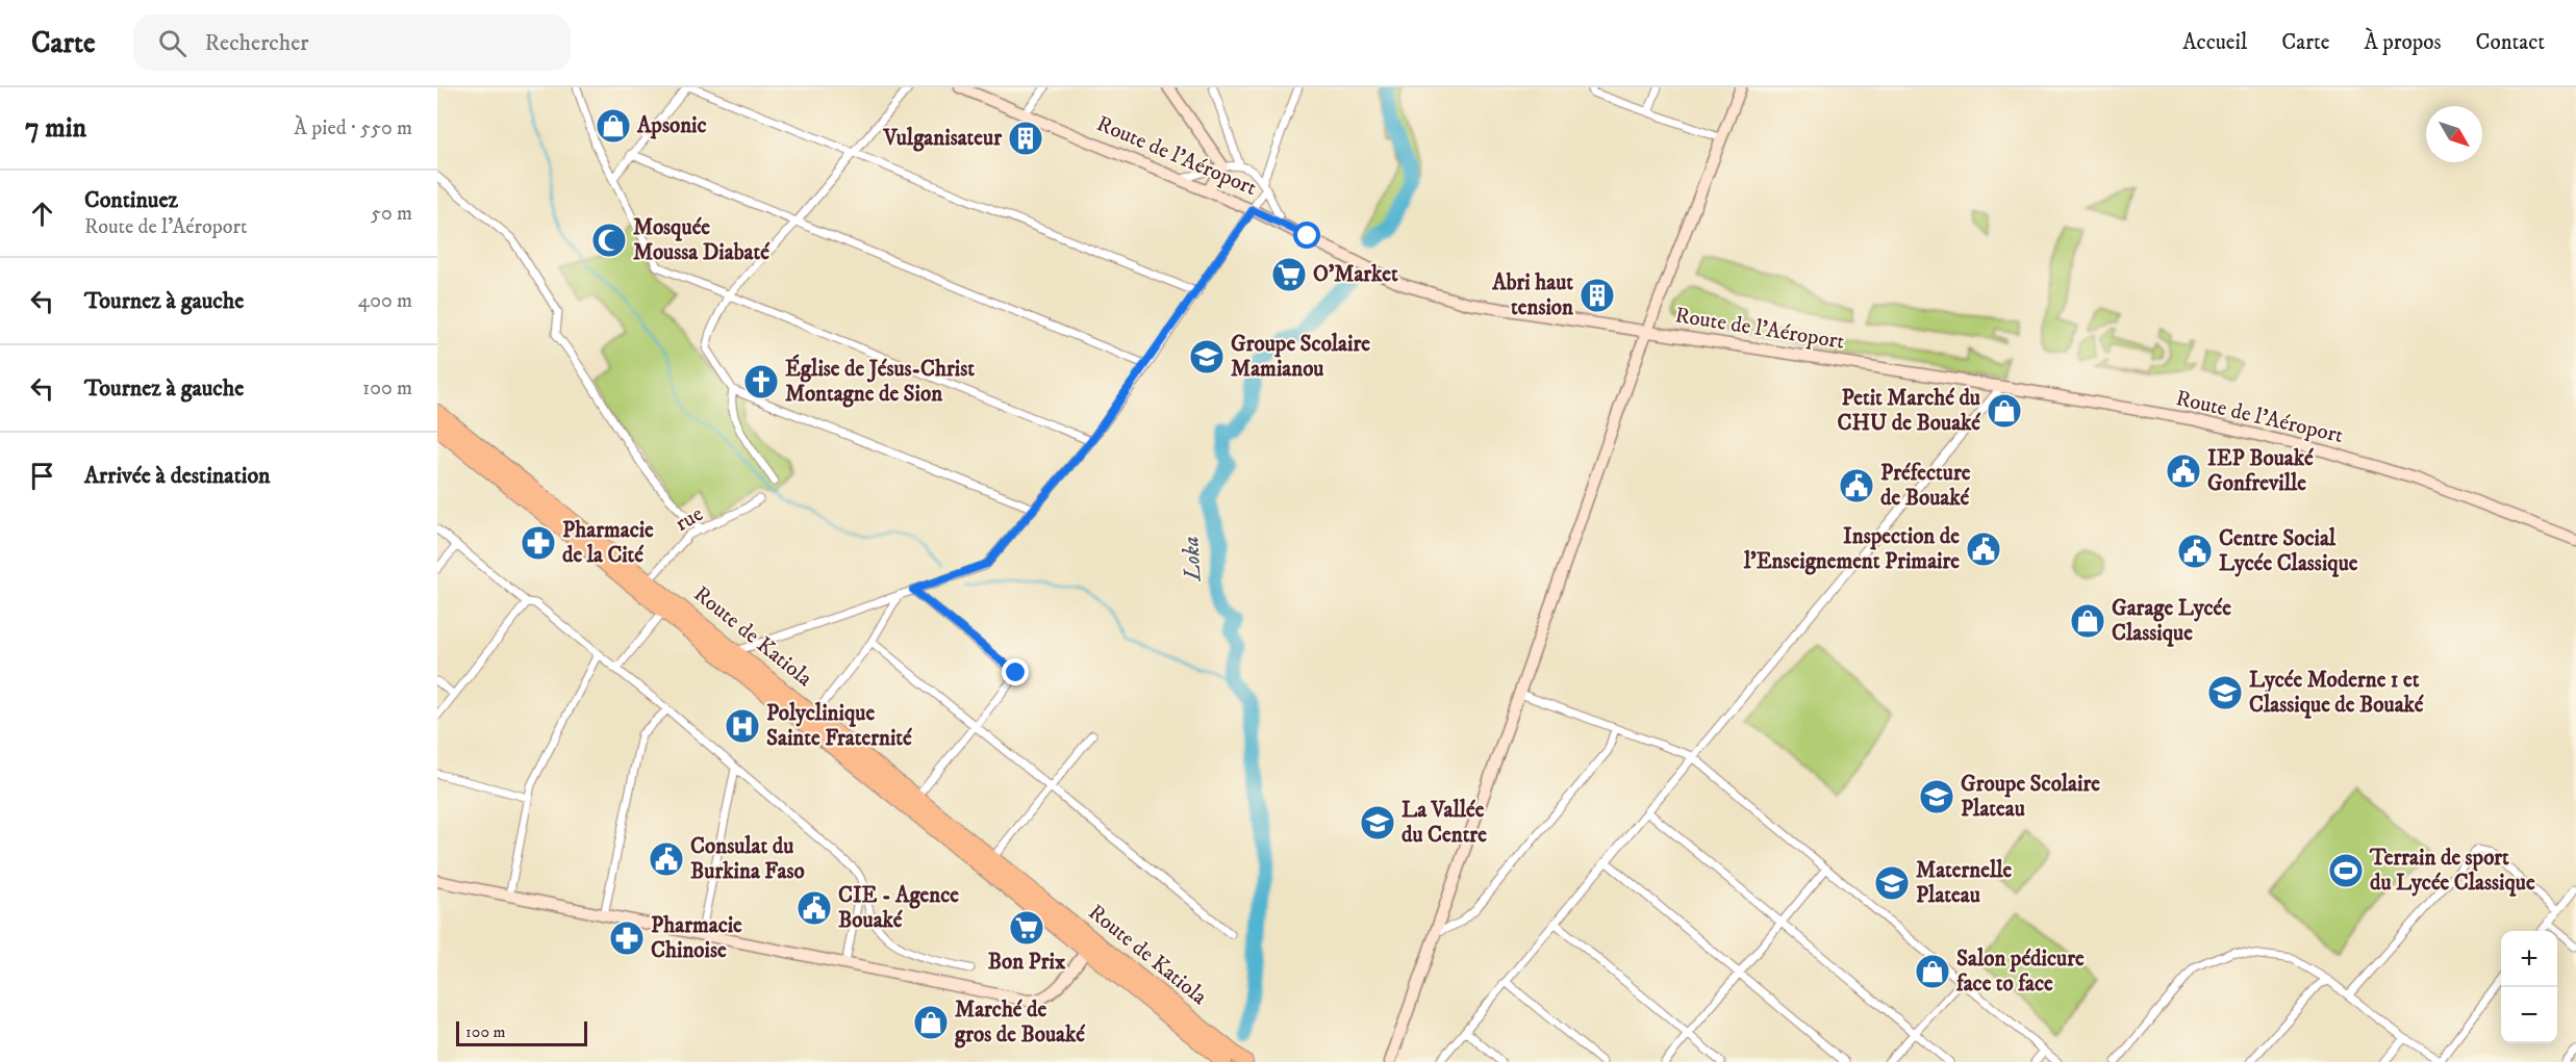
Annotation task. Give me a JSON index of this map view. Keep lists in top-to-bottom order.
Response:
{
  "streets": {
    "highway": ["Route de Katiola"],
    "main road": ["Route de l'Aéroport"],
    "street": ["rue"]
  },
  "crossings": [
    ["rue", "Route de Katiola"]
  ],
  "water": ["Loka"],
  "places": {
    "shop": [
      "Apsonic",
      "Petit Marché du CHU de Bouaké",
      "Garage Lycée Classique",
      "Salon pédicure face to face",
      "Marché de gros de Bouaké"
    ],
    "building": ["Vulganisateur", "Abri haut tension"],
    "mosque": ["Mosquée Moussa Diabaté"],
    "supermarket": ["O'Market", "Bon Prix"],
    "school or university": [
      "Groupe Scolaire Mamianou",
      "Lycée Moderne 1 et Classique de Bouaké",
      "Groupe Scolaire Plateau",
      "La Vallée du Centre",
      "Maternelle Plateau"
    ],
    "church": ["Église de Jésus-Christ Montagne de Sion"],
    "public building": [
      "IEP Bouaké Gonfreville",
      "Préfecture de Bouaké",
      "Inspection de l'Enseignement Primaire",
      "Centre Social Lycée Classique",
      "Consulat du Burkina Faso",
      "CIE - Agence Bouaké"
    ],
    "pharmacy": ["Pharmacie de la Cité", "Pharmacie Chinoise"],
    "hospital": ["Polyclinique Sainte Fraternité"],
    "sports": ["Terrain de sport du Lycée Classique"]
  },
  "scale_bar": "100 m",
  "north": "bottom right",
  "page": {
    "header": "Carte",
    "search": "Rechercher",
    "nav": [
      "Accueil",
      "Carte",
      "À propos",
      "Contact"
    ],
    "heading": ["7 min", "À pied · 550 m"],
    "list": [
      ["Continuez", "Route de l'Aéroport", "50 m"],
      ["Tournez à gauche", "400 m"],
      ["Tournez à gauche", "100 m"],
      "Arrivée à destination"
    ],
    "map_buttons": ["+", "−"],
    "scale": "100 m"
  }
}
